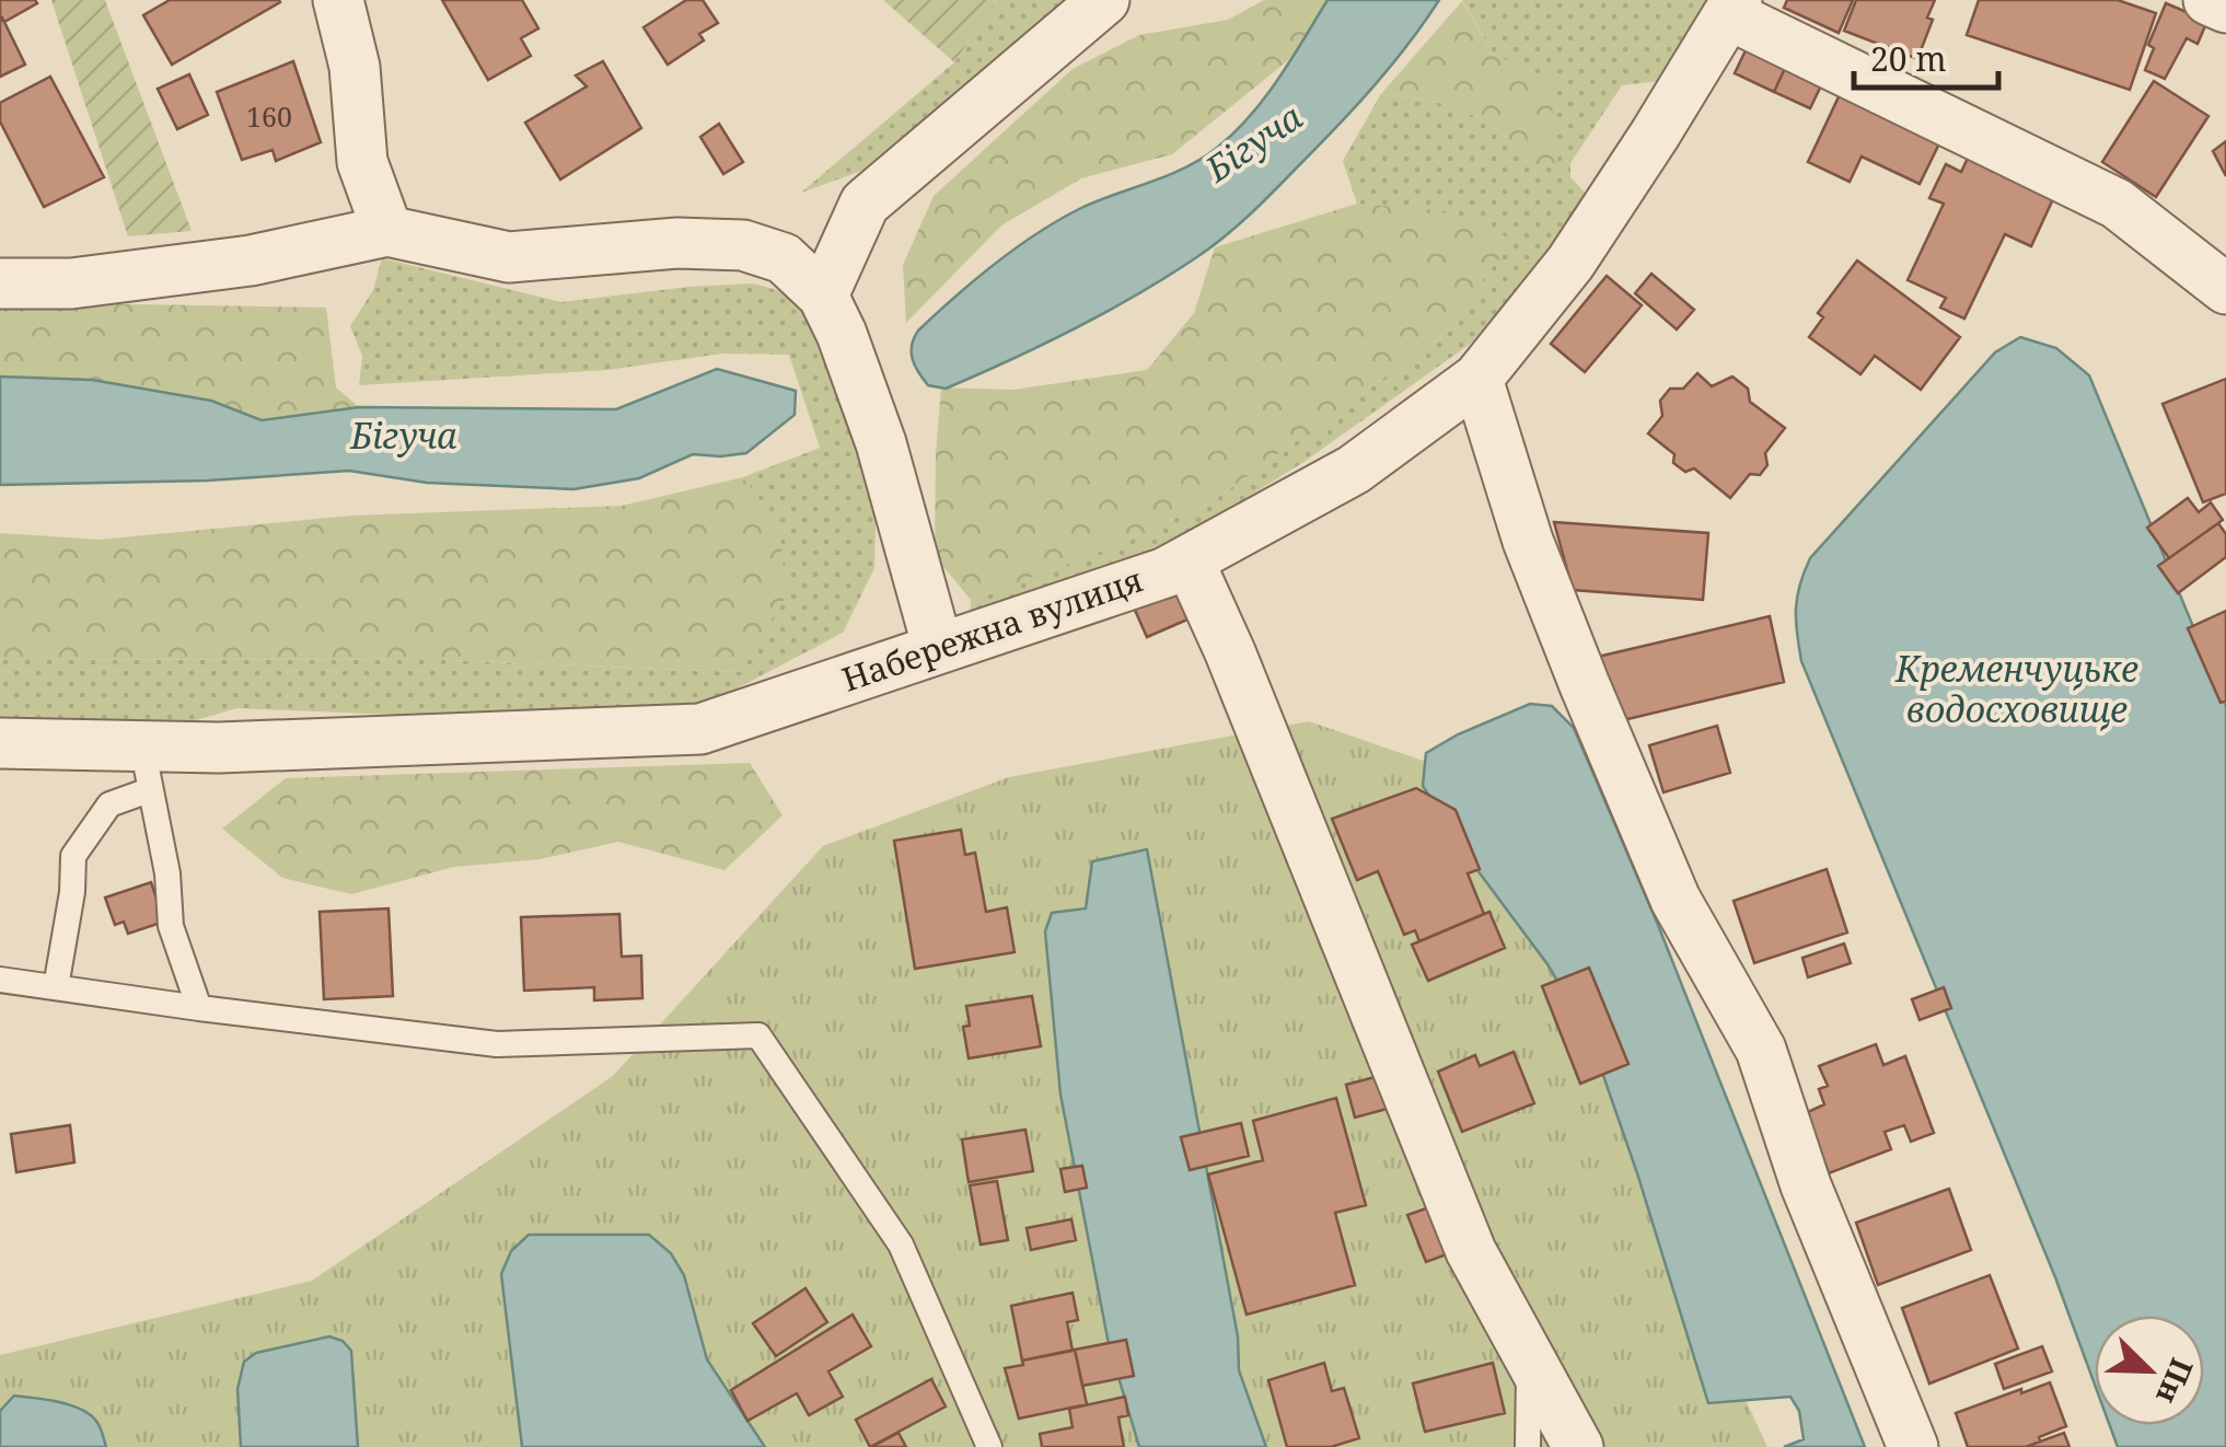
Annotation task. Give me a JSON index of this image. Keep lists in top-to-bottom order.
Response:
{
  "streets": {
    "street": ["Набережна вулиця"]
  },
  "water": ["Бігуча", "Кременчуцьке водосховище"],
  "house_numbers": ["160"],
  "scale_bar": "20 m",
  "north": "bottom right"
}
